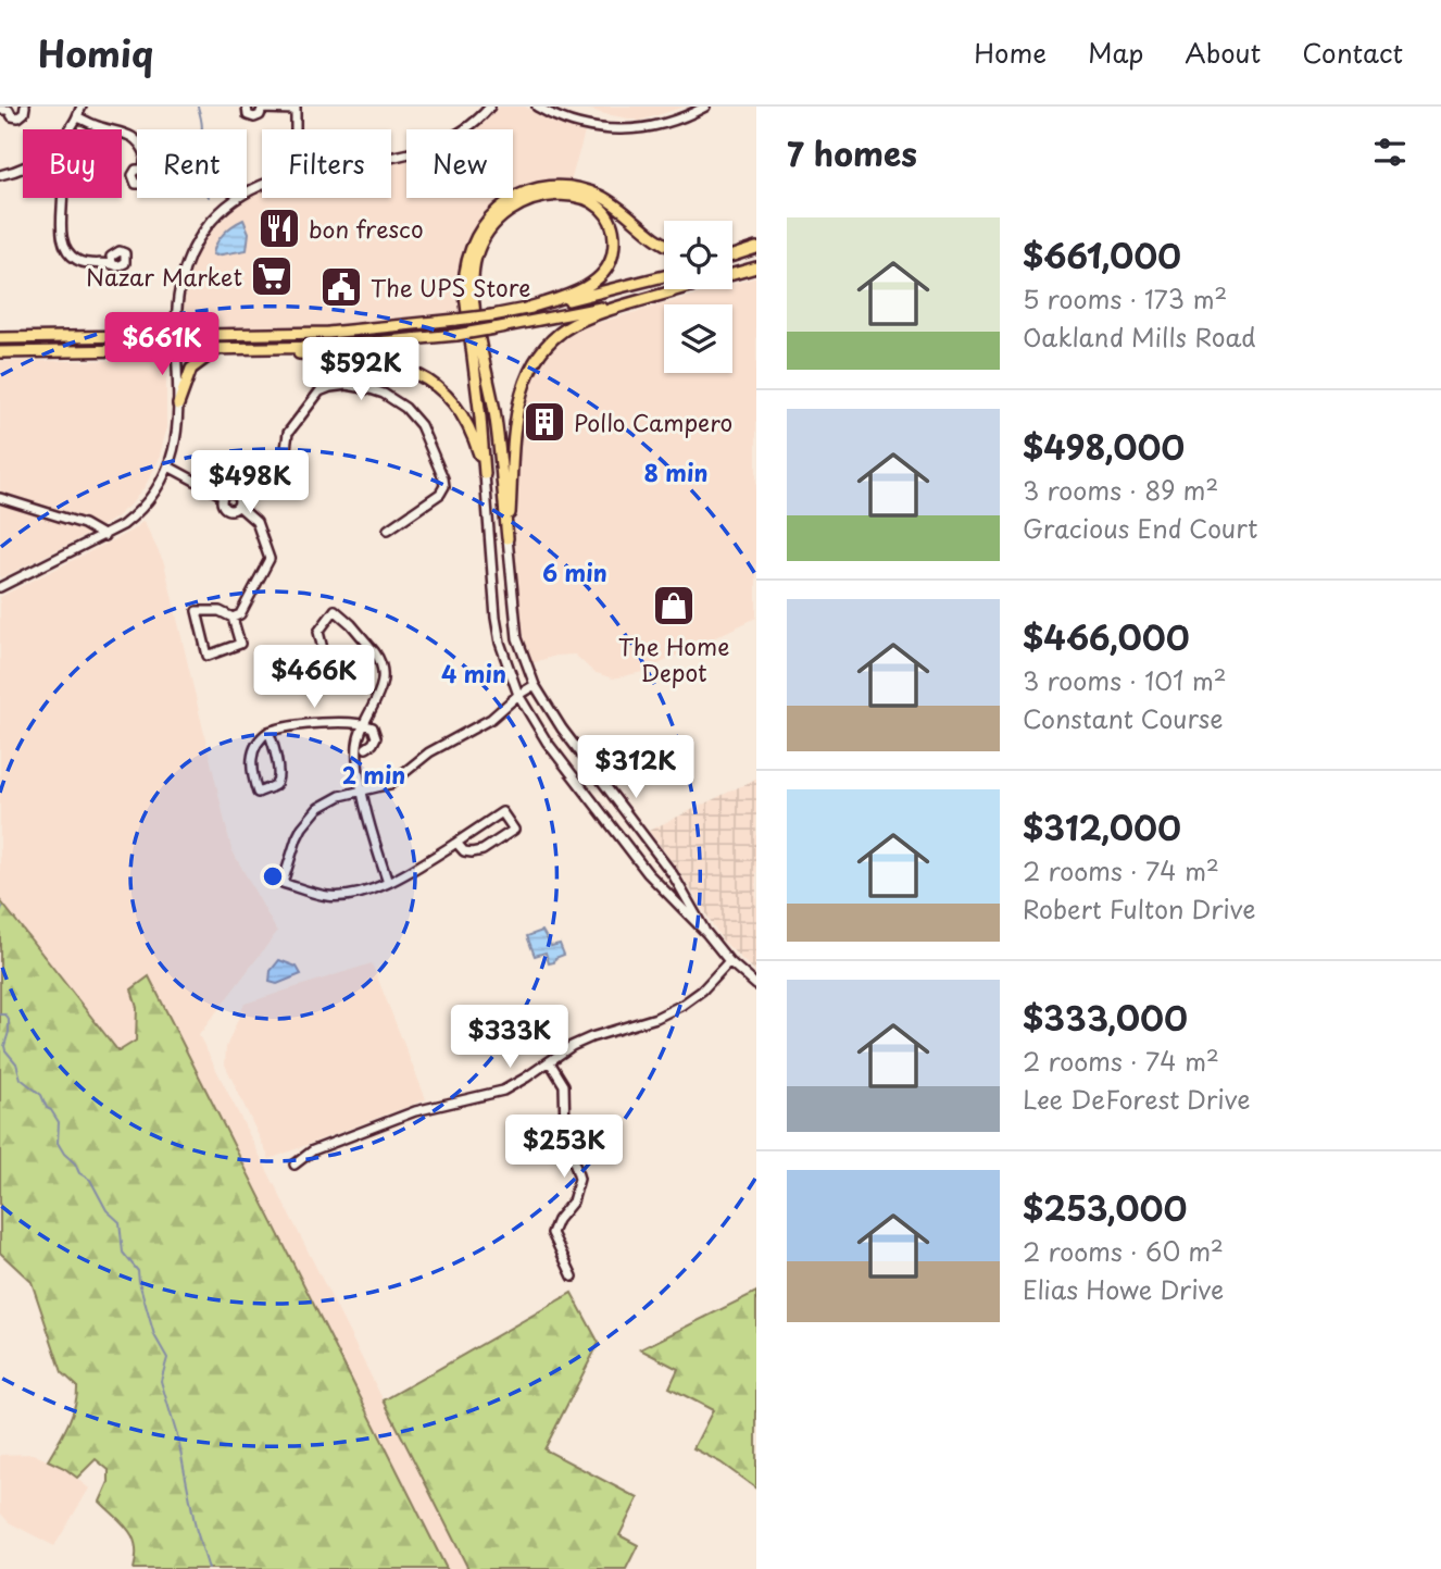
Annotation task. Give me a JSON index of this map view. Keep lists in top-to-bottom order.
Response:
{
  "places": {
    "restaurant": ["bon fresco"],
    "supermarket": ["Nazar Market"],
    "public building": ["The UPS Store"],
    "building": ["Pollo Campero"],
    "shop": ["The Home Depot"]
  },
  "page": {
    "header": "Homiq",
    "nav": [
      "Home",
      "Map",
      "About",
      "Contact"
    ],
    "heading": "7 homes",
    "chip": [
      "Buy",
      "Rent",
      "Filters",
      "New"
    ],
    "list": [
      {
        "name": "$661,000",
        "note": "5 rooms · 173 m² · Oakland Mills Road"
      },
      {
        "name": "$498,000",
        "note": "3 rooms · 89 m² · Gracious End Court"
      },
      {
        "name": "$466,000",
        "note": "3 rooms · 101 m² · Constant Course"
      },
      {
        "name": "$312,000",
        "note": "2 rooms · 74 m² · Robert Fulton Drive"
      },
      {
        "name": "$333,000",
        "note": "2 rooms · 74 m² · Lee DeForest Drive"
      },
      {
        "name": "$253,000",
        "note": "2 rooms · 60 m² · Elias Howe Drive"
      }
    ],
    "price": [
      "$661K",
      "$592K",
      "$498K",
      "$466K",
      "$312K",
      "$333K",
      "$253K"
    ]
  },
  "rings": [
    "8 min",
    "6 min",
    "4 min",
    "2 min"
  ]
}
